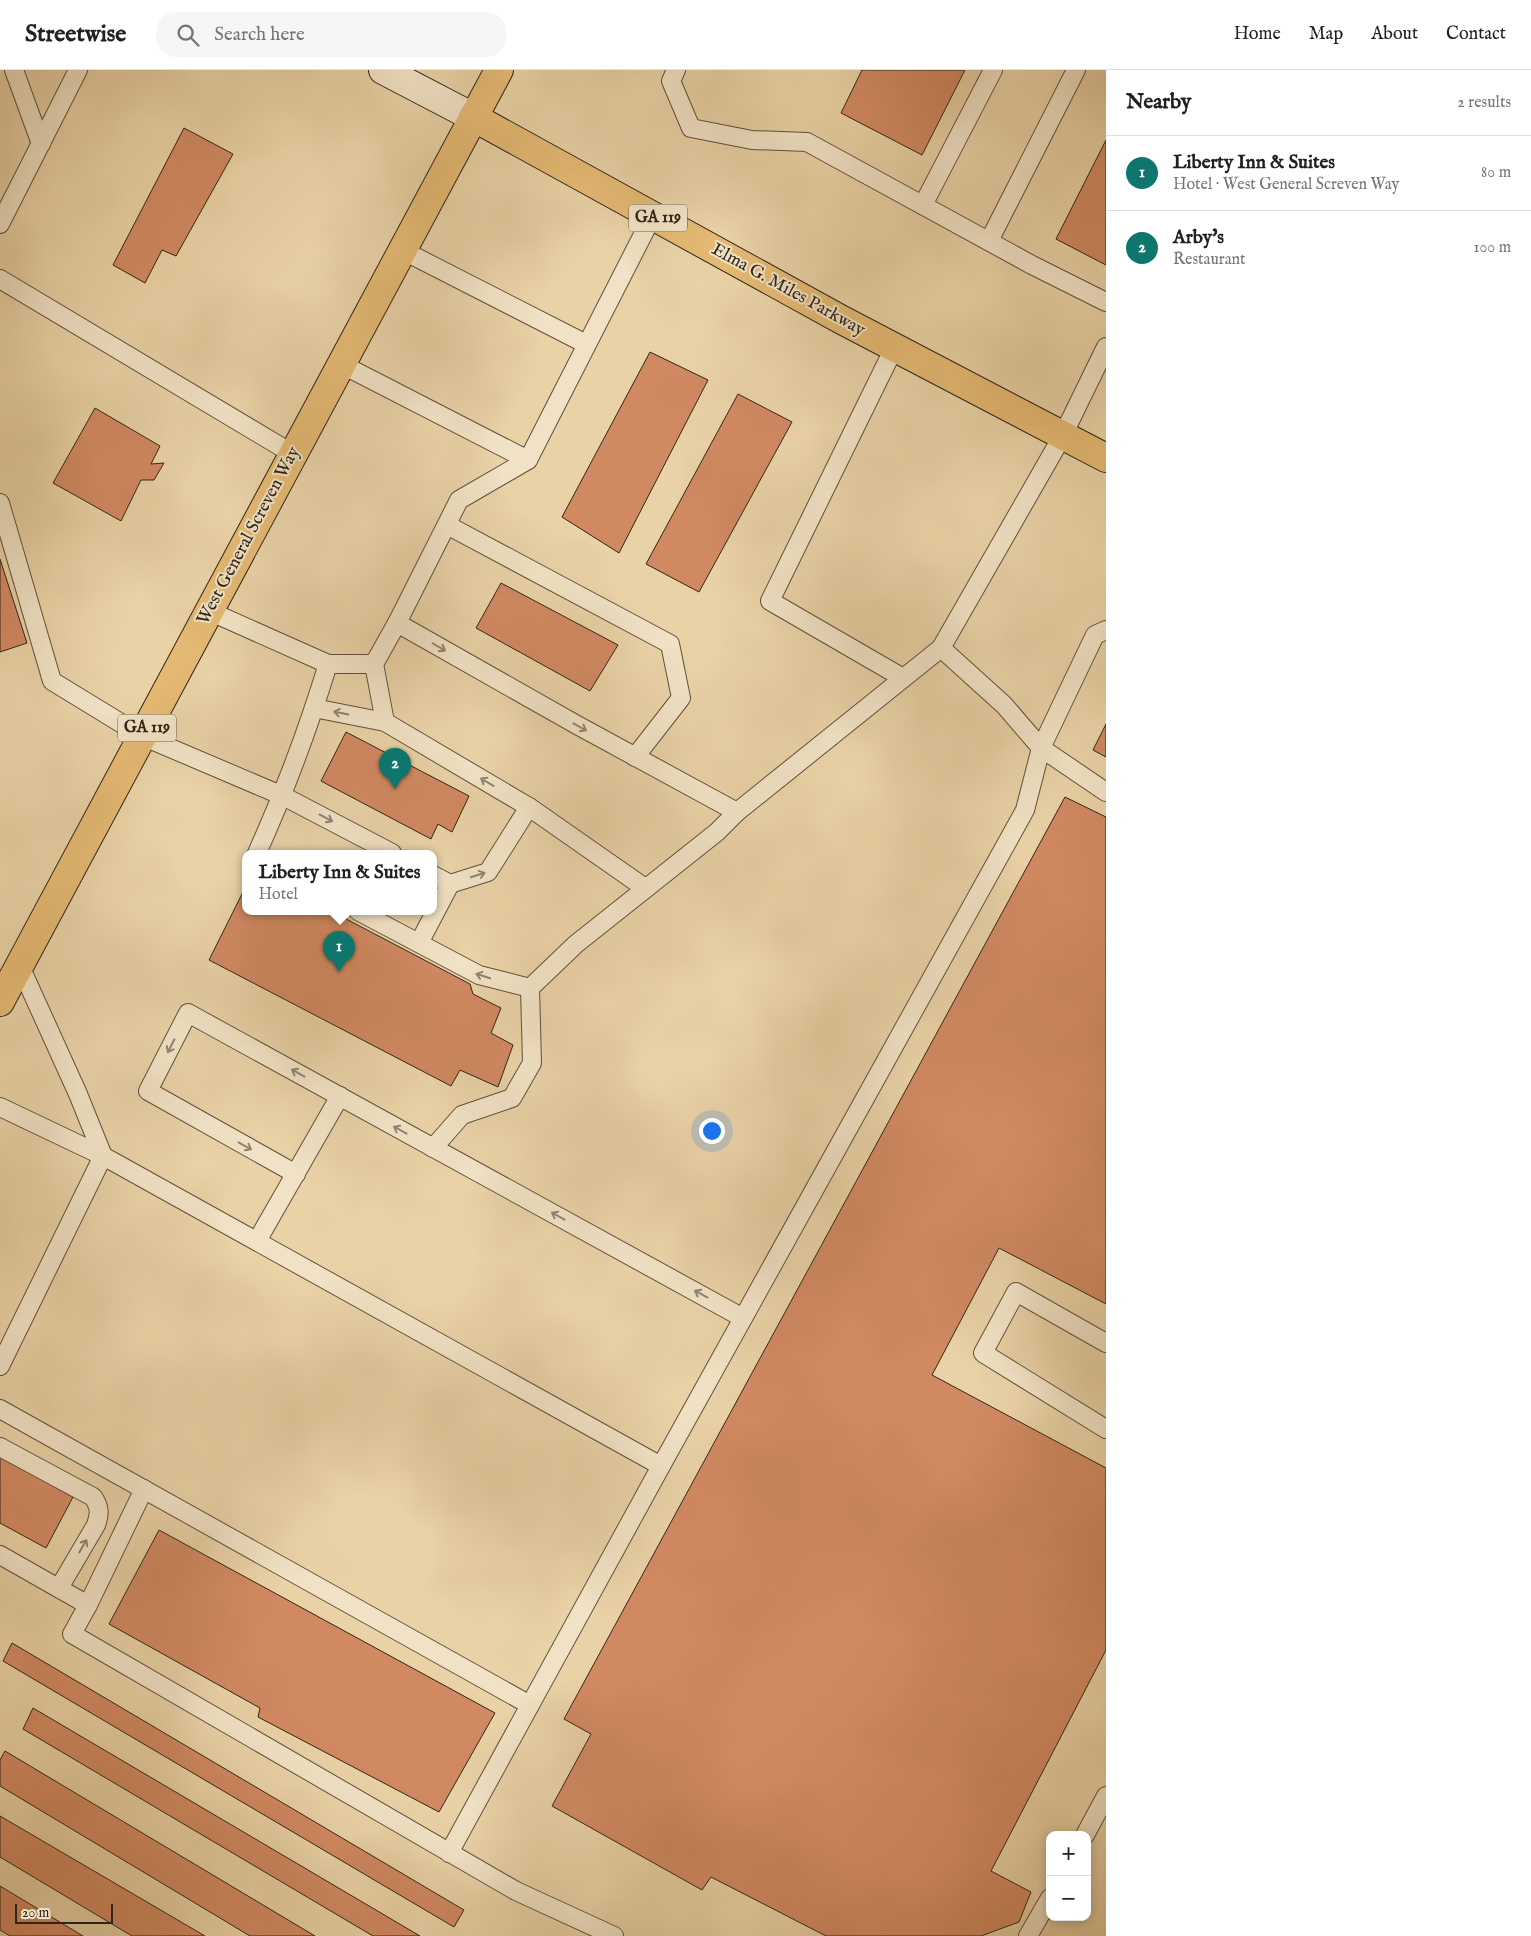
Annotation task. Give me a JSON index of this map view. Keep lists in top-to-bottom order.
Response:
{
  "streets": {
    "main road": ["GA 119", "Elma G. Miles Parkway", "West General Screven Way"]
  },
  "crossings": [
    ["Elma G. Miles Parkway", "West General Screven Way"]
  ],
  "scale_bar": "20 m",
  "page": {
    "header": "Streetwise",
    "search": "Search here",
    "nav": [
      "Home",
      "Map",
      "About",
      "Contact"
    ],
    "heading": ["Nearby", "2 results"],
    "list": [
      {
        "mark": "1",
        "name": "Liberty Inn & Suites",
        "note": "Hotel · West General Screven Way",
        "value": "80 m"
      },
      {
        "mark": "2",
        "name": "Arby's",
        "note": "Restaurant",
        "value": "100 m"
      }
    ],
    "pins": ["2", "1"],
    "popup": ["Liberty Inn & Suites", "Hotel"],
    "map_buttons": ["+", "−"],
    "scale": "20 m"
  }
}
